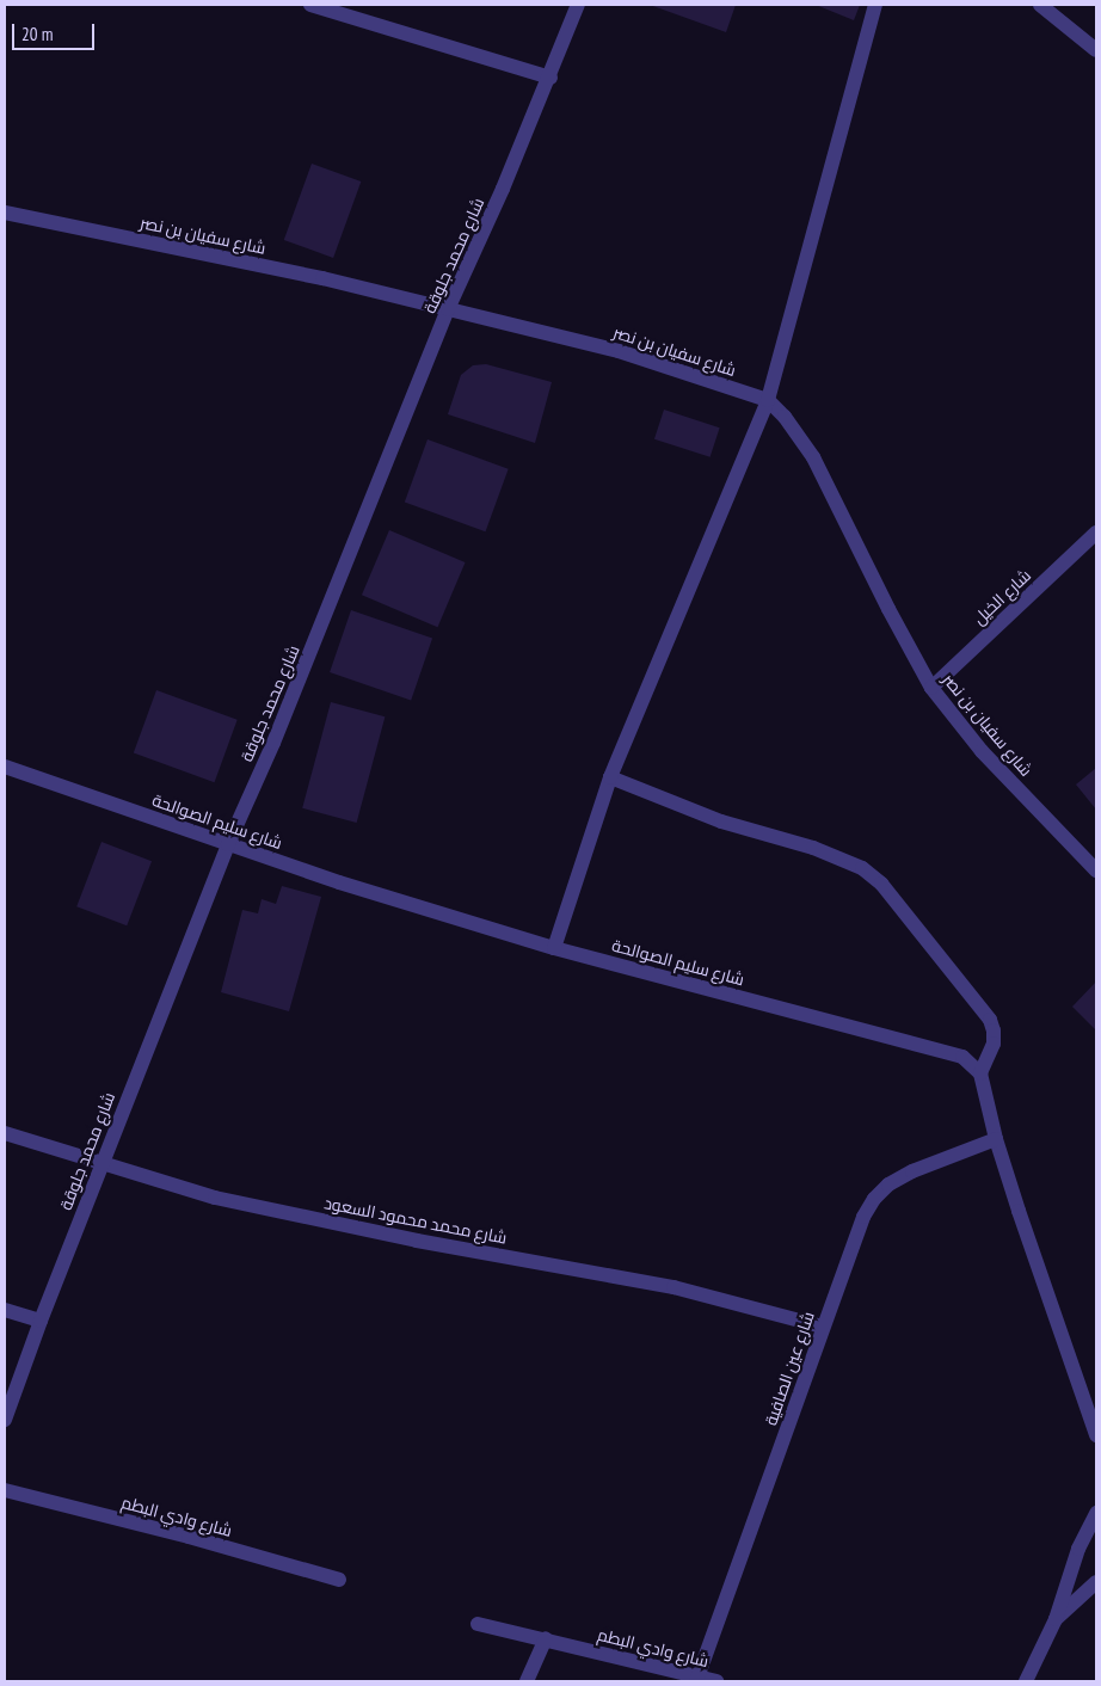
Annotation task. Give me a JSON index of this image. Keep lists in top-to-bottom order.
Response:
{
  "streets": {
    "street": [
      "شارع سفيان بن نصر",
      "شارع محمد جلوقة",
      "شارع الخيل",
      "شارع سليم الصوالحة",
      "شارع محمد محمود السعود",
      "شارع عين الصافية",
      "شارع وادي البطم"
    ]
  },
  "crossings": [
    ["شارع سفيان بن نصر", "شارع محمد جلوقة"],
    ["شارع سفيان بن نصر", "شارع الخيل"],
    ["شارع محمد جلوقة", "شارع سليم الصوالحة"],
    ["شارع محمد جلوقة", "شارع محمد محمود السعود"],
    ["شارع محمد محمود السعود", "شارع عين الصافية"],
    ["شارع عين الصافية", "شارع وادي البطم"]
  ],
  "scale_bar": "20 m"
}
